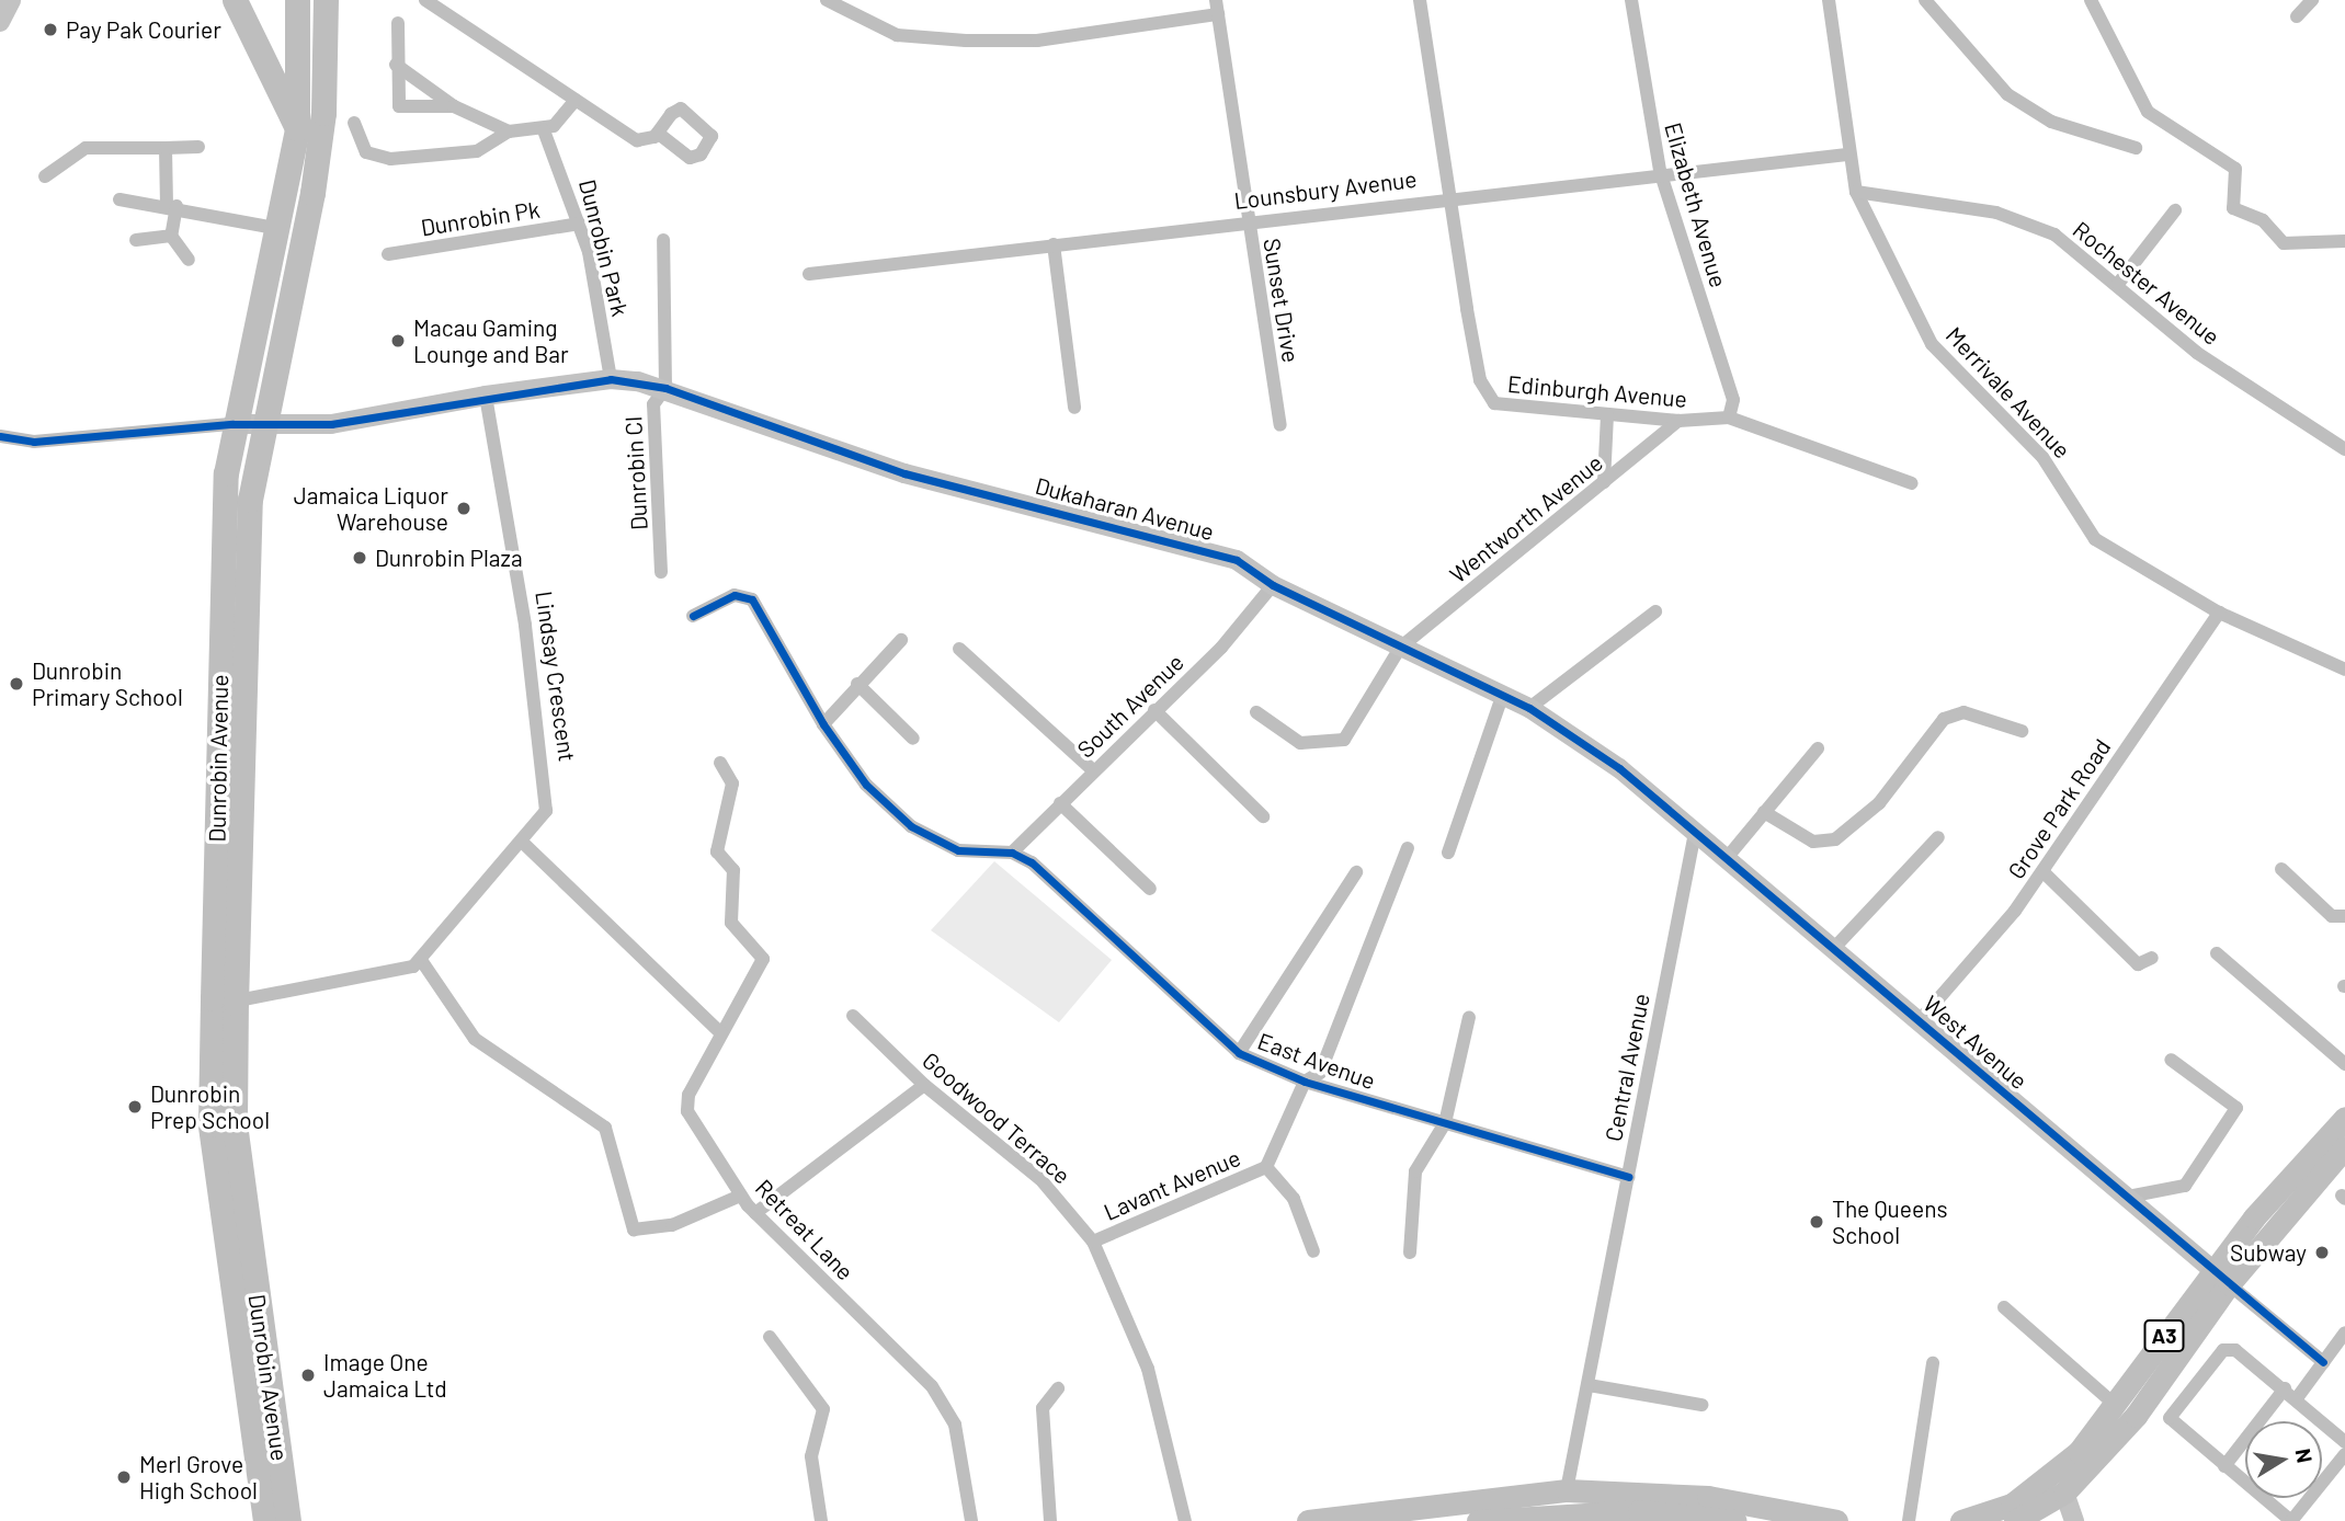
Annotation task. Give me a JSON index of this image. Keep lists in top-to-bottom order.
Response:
{
  "streets": {
    "highway": ["Dunrobin Avenue"],
    "main road": ["A3"],
    "street": [
      "Lounsbury Avenue",
      "Elizabeth Avenue",
      "Dunrobin Pk",
      "Dunrobin Park",
      "Rochester Avenue",
      "Sunset Drive",
      "Edinburgh Avenue",
      "Merrivale Avenue",
      "Dunrobin Cl",
      "Dukaharan Avenue",
      "Wentworth Avenue",
      "Lindsay Crescent",
      "South Avenue",
      "Grove Park Road",
      "West Avenue",
      "East Avenue",
      "Central Avenue",
      "Goodwood Terrace",
      "Lavant Avenue",
      "Retreat Lane"
    ]
  },
  "crossings": [
    ["Lounsbury Avenue", "Elizabeth Avenue"],
    ["Lounsbury Avenue", "Sunset Drive"],
    ["Lounsbury Avenue", "Edinburgh Avenue"],
    ["Lounsbury Avenue", "Merrivale Avenue"],
    ["Elizabeth Avenue", "Edinburgh Avenue"],
    ["Dunrobin Pk", "Dunrobin Park"],
    ["Dunrobin Park", "Dukaharan Avenue"],
    ["Rochester Avenue", "Merrivale Avenue"],
    ["Edinburgh Avenue", "Wentworth Avenue"],
    ["Merrivale Avenue", "Grove Park Road"],
    ["Dunrobin Cl", "Dukaharan Avenue"],
    ["Dukaharan Avenue", "Wentworth Avenue"],
    ["Dukaharan Avenue", "Lindsay Crescent"],
    ["Dukaharan Avenue", "South Avenue"],
    ["Dukaharan Avenue", "West Avenue"],
    ["Dukaharan Avenue", "Central Avenue"],
    ["Lindsay Crescent", "Dunrobin Avenue"],
    ["South Avenue", "East Avenue"],
    ["Grove Park Road", "West Avenue"],
    ["West Avenue", "Central Avenue"],
    ["West Avenue", "A3"],
    ["East Avenue", "Central Avenue"],
    ["East Avenue", "Lavant Avenue"],
    ["Goodwood Terrace", "Lavant Avenue"]
  ],
  "places": [
    "Pay Pak Courier",
    "Macau Gaming Lounge and Bar",
    "Jamaica Liquor Warehouse",
    "Dunrobin Plaza",
    "Dunrobin Primary School",
    "Dunrobin Prep School",
    "The Queens School",
    "Subway",
    "Image One Jamaica Ltd",
    "Merl Grove High School"
  ],
  "north": "right"
}
